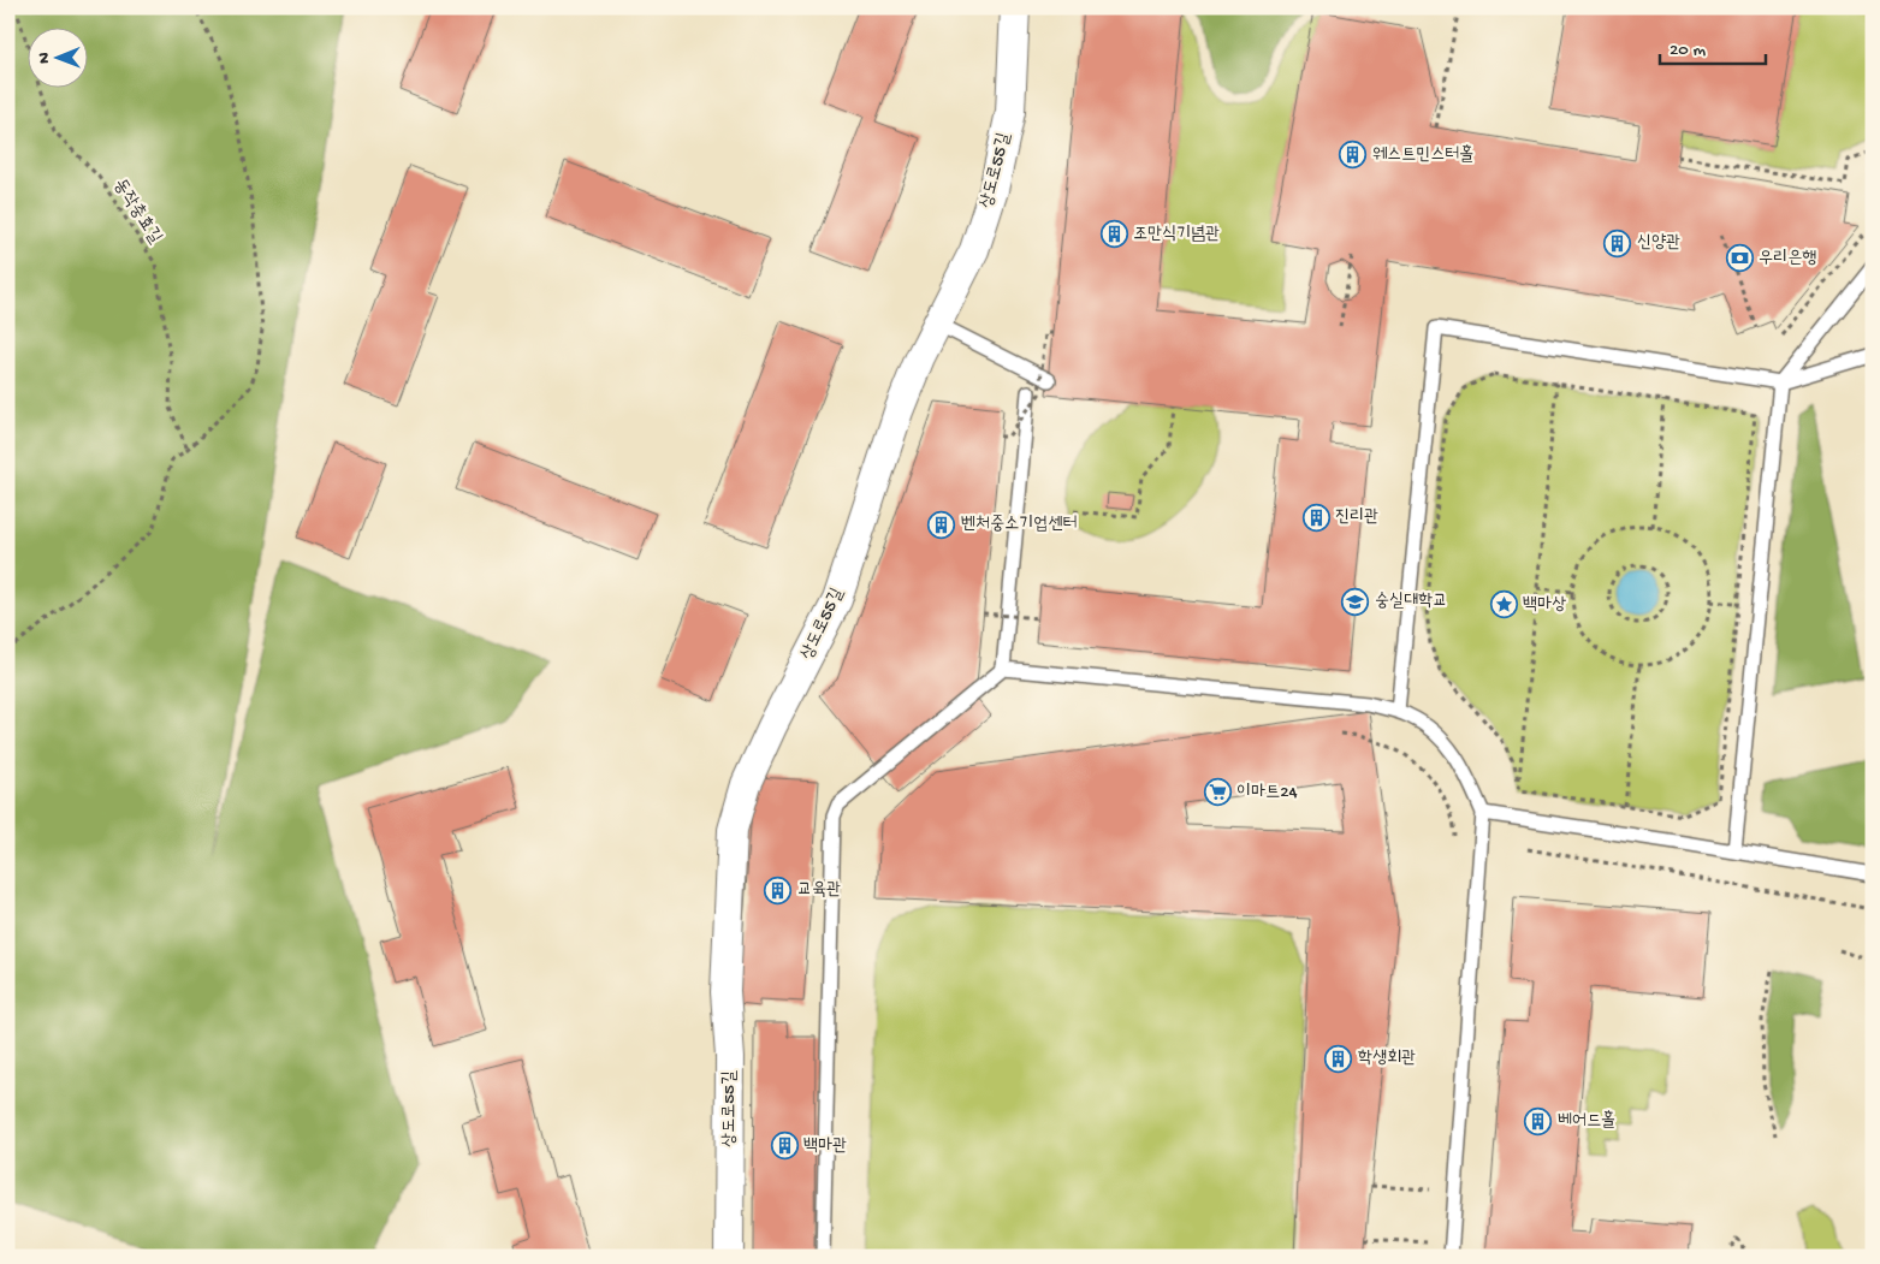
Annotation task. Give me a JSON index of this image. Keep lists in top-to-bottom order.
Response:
{
  "streets": {
    "street": ["상도로55길"],
    "path": ["동작충효길"]
  },
  "places": {
    "building": [
      "웨스트민스터홀",
      "조만식기념관",
      "신양관",
      "진리관",
      "벤처중소기업센터",
      "교육관",
      "학생회관",
      "베어드홀",
      "백마관"
    ],
    "bank": ["우리은행"],
    "school or university": ["숭실대학교"],
    "place": ["백마상"],
    "supermarket": ["이마트24"]
  },
  "scale_bar": "20 m",
  "north": "left"
}
